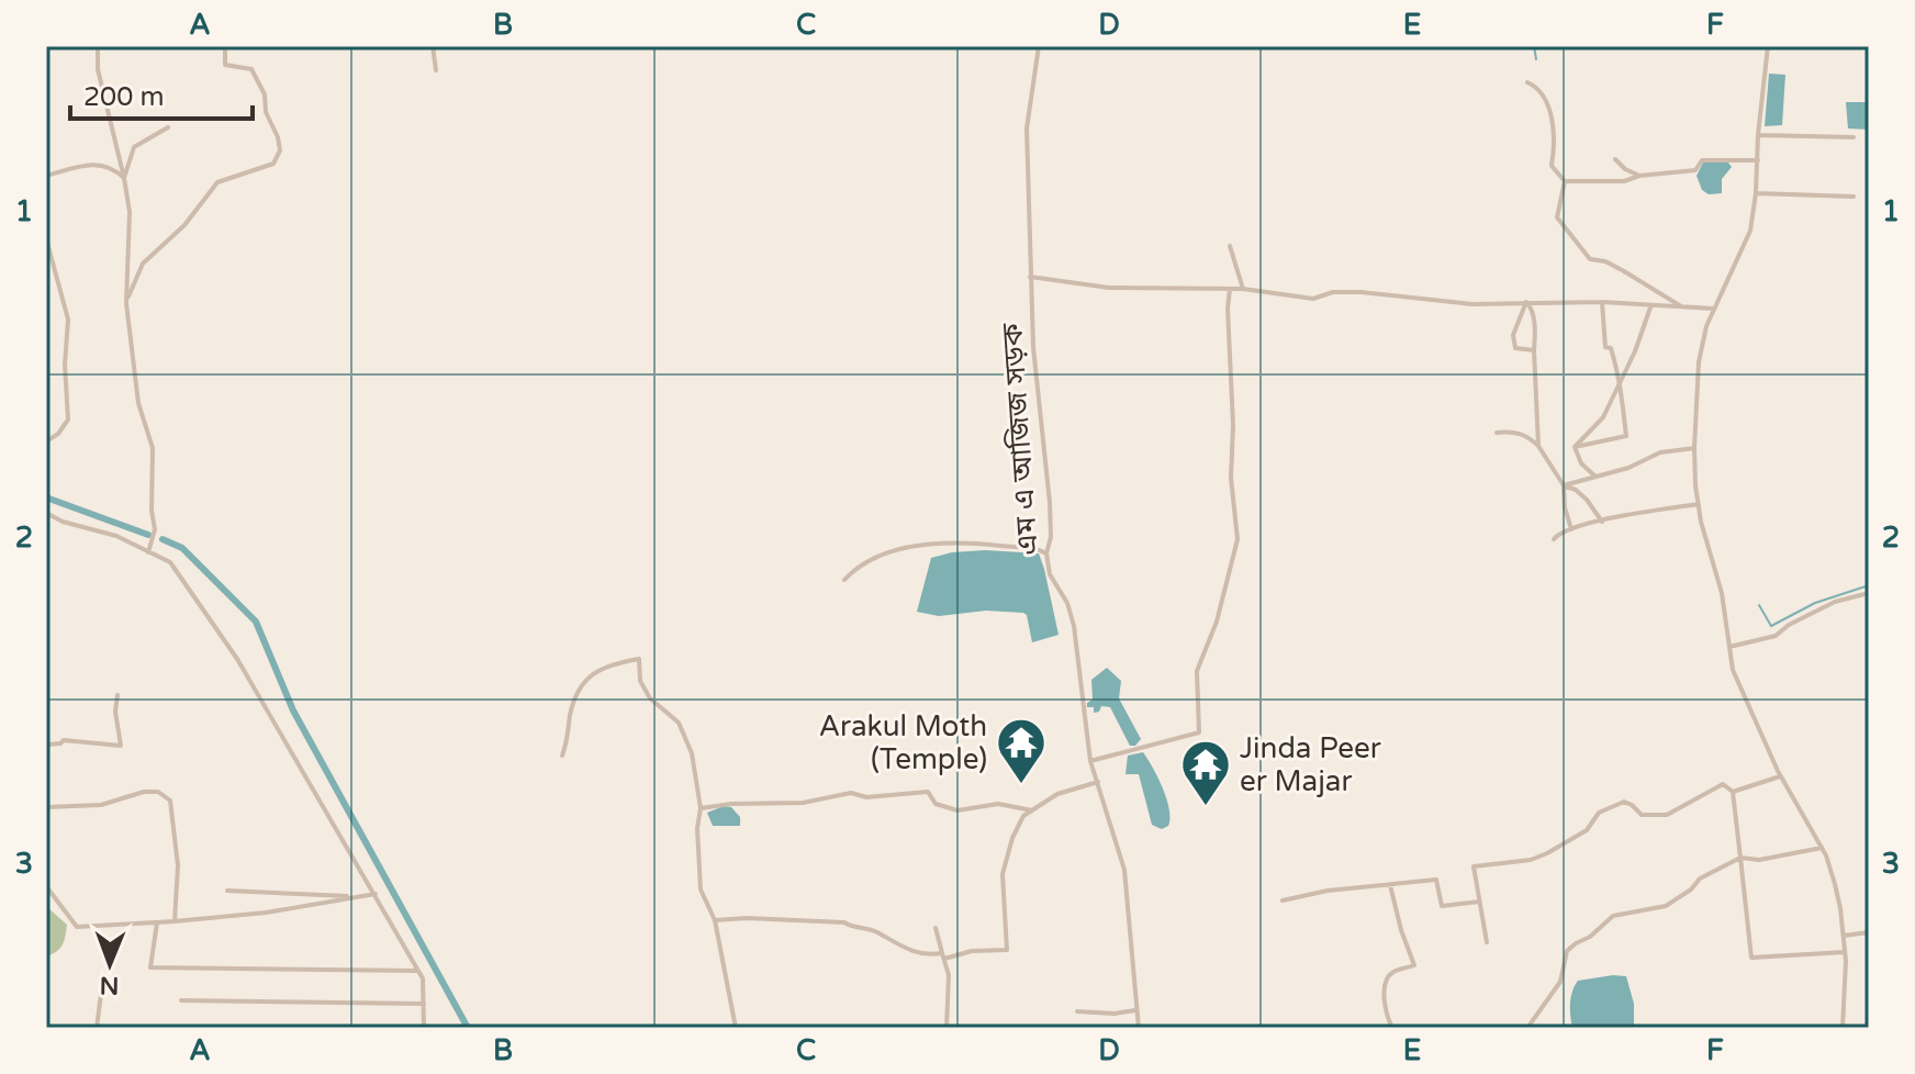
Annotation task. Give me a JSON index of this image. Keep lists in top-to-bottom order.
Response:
{
  "streets": {
    "street": ["এম এ আজিজ সড়ক"]
  },
  "places": {
    "temple": ["Arakul Moth (Temple)", "Jinda Peer er Majar"]
  },
  "scale_bar": "200 m",
  "north": "bottom",
  "grid": {
    "columns": [
      "A",
      "B",
      "C",
      "D",
      "E",
      "F"
    ],
    "rows": ["1", "2", "3"]
  }
}
